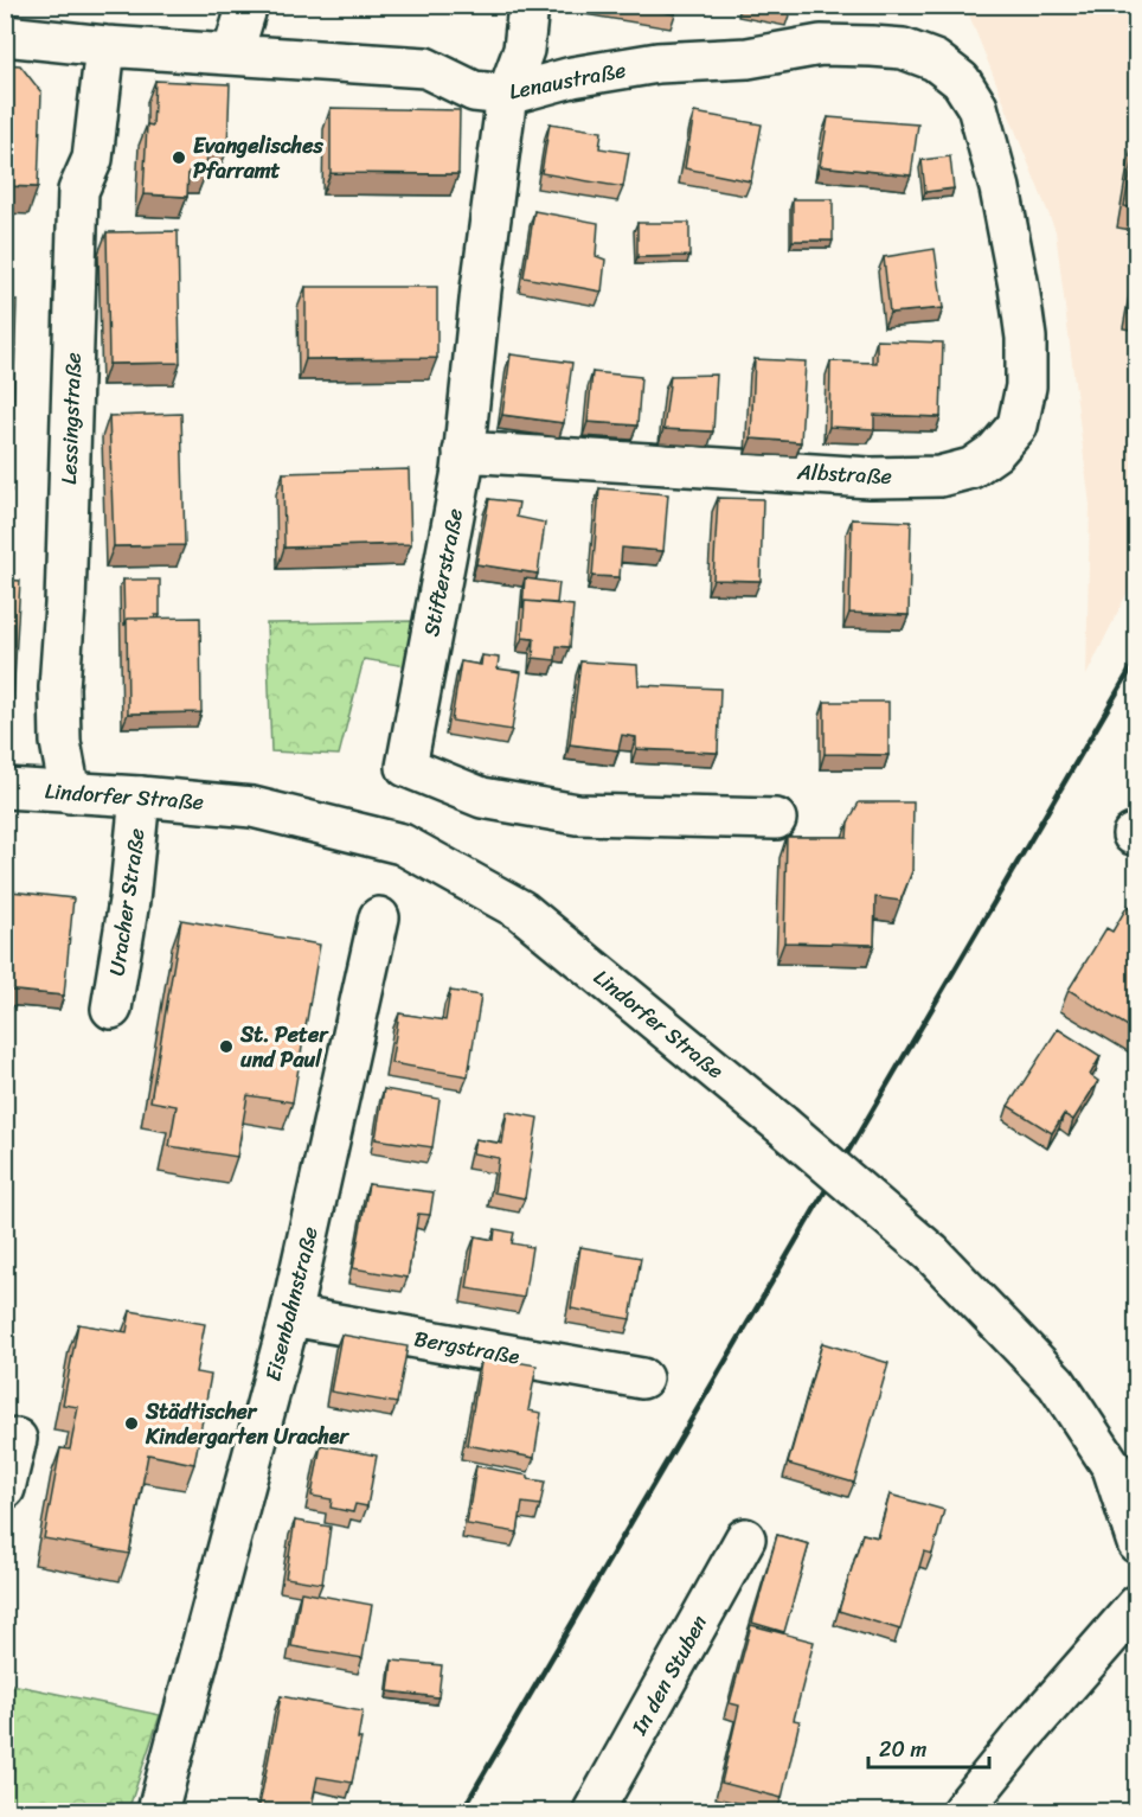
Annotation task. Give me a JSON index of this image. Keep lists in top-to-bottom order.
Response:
{
  "streets": {
    "street": [
      "Lenaustraße",
      "Lessingstraße",
      "Albstraße",
      "Stifterstraße",
      "Lindorfer Straße",
      "Uracher Straße",
      "Eisenbahnstraße",
      "Bergstraße",
      "In den Stuben"
    ]
  },
  "crossings": [
    ["Lenaustraße", "Lessingstraße"],
    ["Lenaustraße", "Albstraße"],
    ["Lenaustraße", "Stifterstraße"],
    ["Lessingstraße", "Lindorfer Straße"],
    ["Albstraße", "Stifterstraße"],
    ["Lindorfer Straße", "Uracher Straße"],
    ["Eisenbahnstraße", "Bergstraße"]
  ],
  "places": ["Evangelisches Pfarramt", "St. Peter und Paul", "Städtischer Kindergarten Uracher"],
  "scale_bar": "20 m"
}
